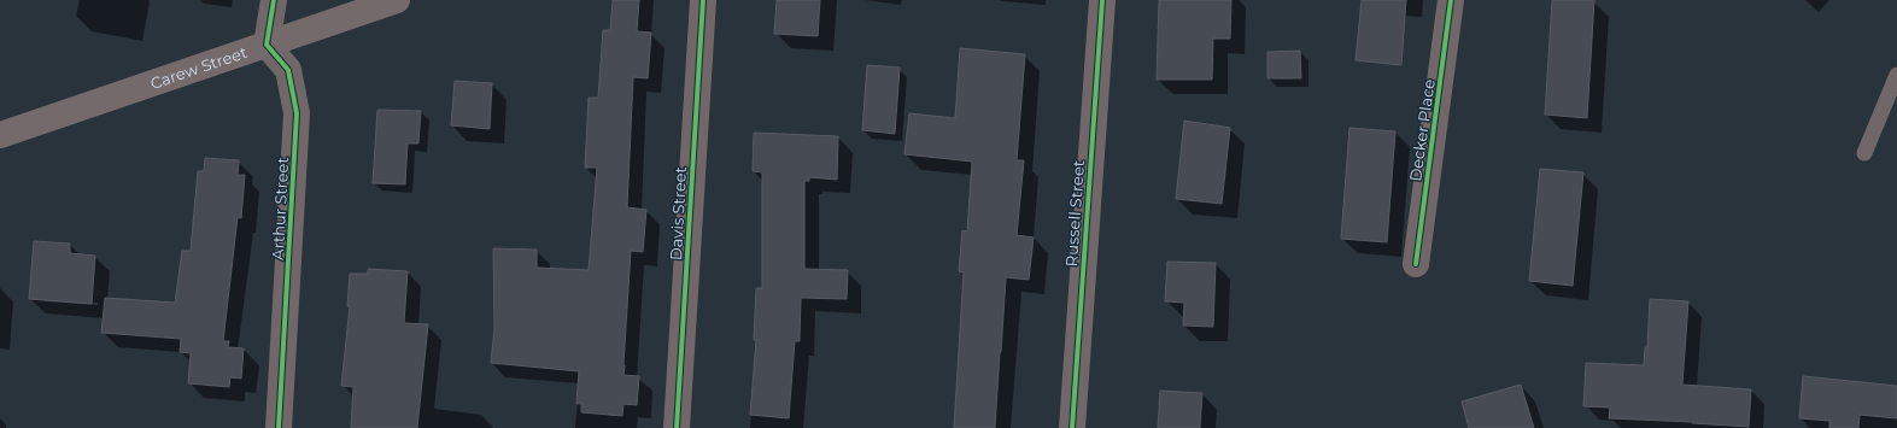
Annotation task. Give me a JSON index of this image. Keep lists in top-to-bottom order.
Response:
{
  "streets": {
    "street": [
      "Carew Street",
      "Decker Place",
      "Arthur Street",
      "Davis Street",
      "Russell Street"
    ]
  },
  "crossings": [
    ["Carew Street", "Arthur Street"]
  ]
}
